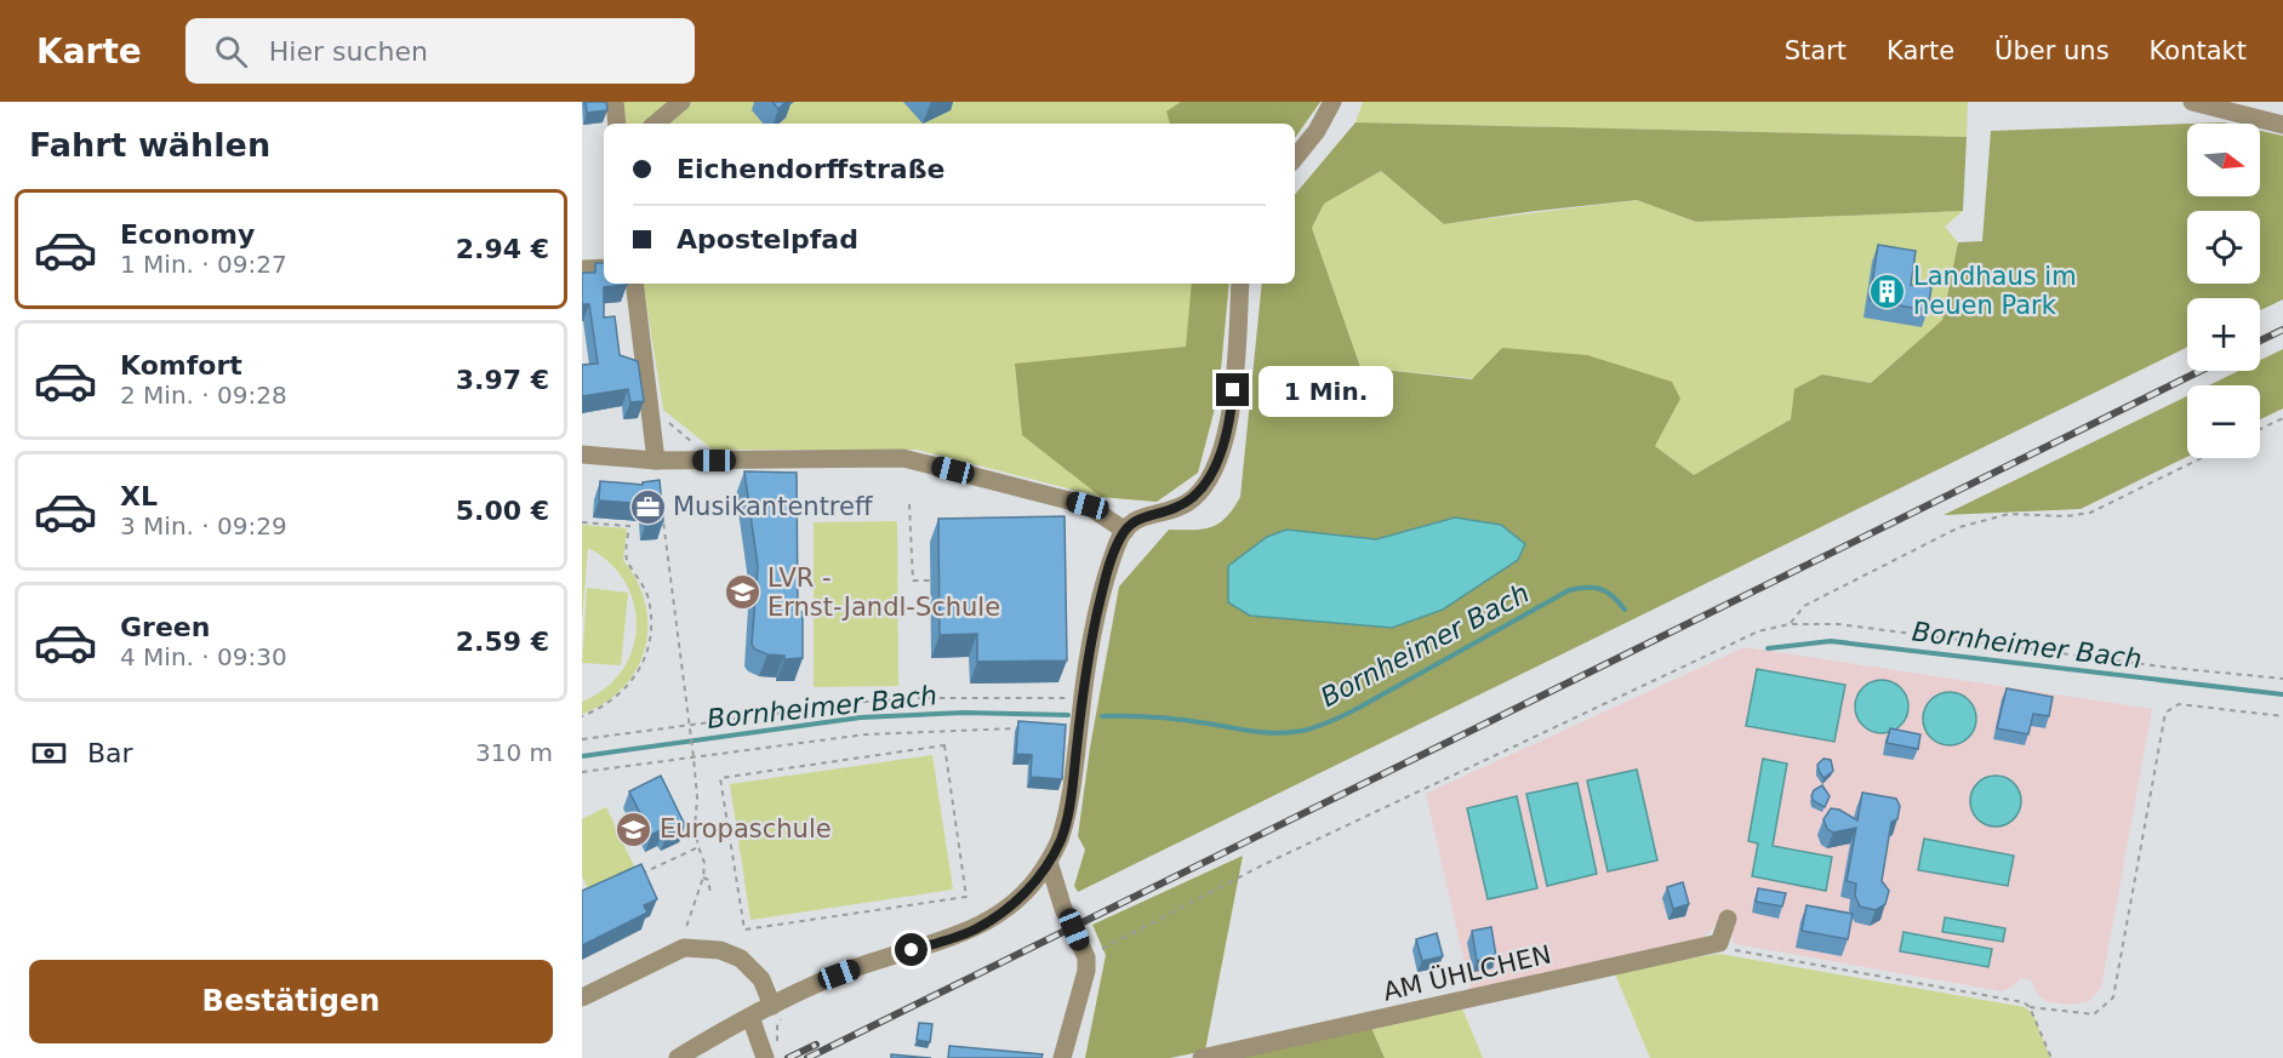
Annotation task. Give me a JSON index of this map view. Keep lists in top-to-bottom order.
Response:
{
  "streets": {
    "street": ["AM ÜHLCHEN"]
  },
  "water": ["Bornheimer Bach"],
  "places": {
    "building": ["Landhaus im neuen Park"],
    "office": ["Musikantentreff"],
    "school or university": ["LVR - Ernst-Jandl-Schule", "Europaschule"]
  },
  "north": "right",
  "page": {
    "header": "Karte",
    "search": "Hier suchen",
    "nav": [
      "Start",
      "Karte",
      "Über uns",
      "Kontakt"
    ],
    "heading": "Fahrt wählen",
    "map_buttons": ["+", "−"],
    "banner": ["Eichendorffstraße", "Apostelpfad"],
    "list": [
      {
        "name": "Economy",
        "note": "1 Min. · 09:27",
        "value": "2.94 €"
      },
      {
        "name": "Komfort",
        "note": "2 Min. · 09:28",
        "value": "3.97 €"
      },
      {
        "name": "XL",
        "note": "3 Min. · 09:29",
        "value": "5.00 €"
      },
      {
        "name": "Green",
        "note": "4 Min. · 09:30",
        "value": "2.59 €"
      }
    ],
    "bubble": "1 Min.",
    "pay": ["Bar", "310 m"],
    "buttons": "Bestätigen"
  }
}
